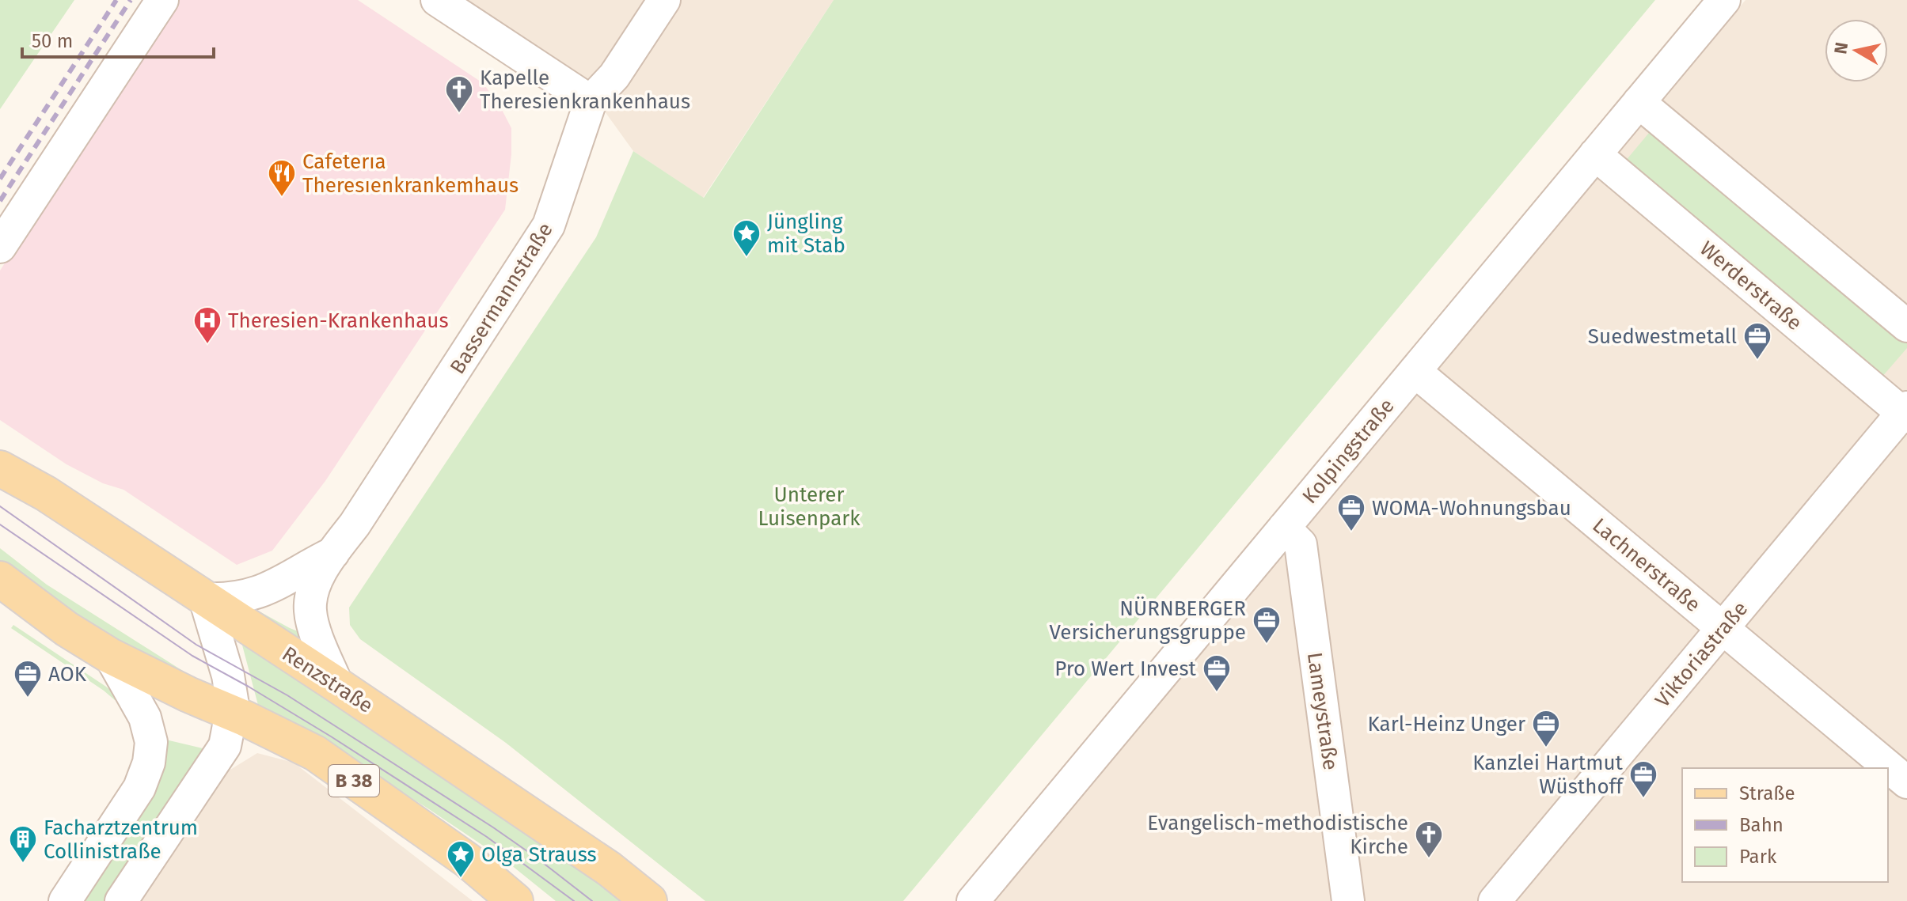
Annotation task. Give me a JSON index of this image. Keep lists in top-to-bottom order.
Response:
{
  "streets": {
    "main road": ["Renzstraße", "B 38"],
    "street": [
      "Werderstraße",
      "Bassermannstraße",
      "Kolpingstraße",
      "Lachnerstraße",
      "Viktoriastraße",
      "Lameystraße"
    ]
  },
  "crossings": [
    ["Werderstraße", "Kolpingstraße"],
    ["Werderstraße", "Viktoriastraße"],
    ["Bassermannstraße", "Renzstraße"],
    ["Kolpingstraße", "Lachnerstraße"],
    ["Kolpingstraße", "Lameystraße"],
    ["Lachnerstraße", "Viktoriastraße"]
  ],
  "parks": ["Unterer Luisenpark"],
  "places": {
    "church": ["Kapelle Theresienkrankenhaus", "Evangelisch-methodistische Kirche"],
    "restaurant": ["Cafeterıa Theresıenkrankemhaus"],
    "place": ["Jüngling mit Stab", "Olga Strauss"],
    "hospital": ["Theresien-Krankenhaus"],
    "office": [
      "Suedwestmetall",
      "WOMA-Wohnungsbau",
      "NÜRNBERGER Versicherungsgruppe",
      "Pro Wert Invest",
      "AOK",
      "Karl-Heinz Unger",
      "Kanzlei Hartmut Wüsthoff"
    ],
    "building": ["Facharztzentrum Collinistraße"]
  },
  "legend": ["Straße", "Bahn", "Park"],
  "scale_bar": "50 m",
  "north": "left"
}
